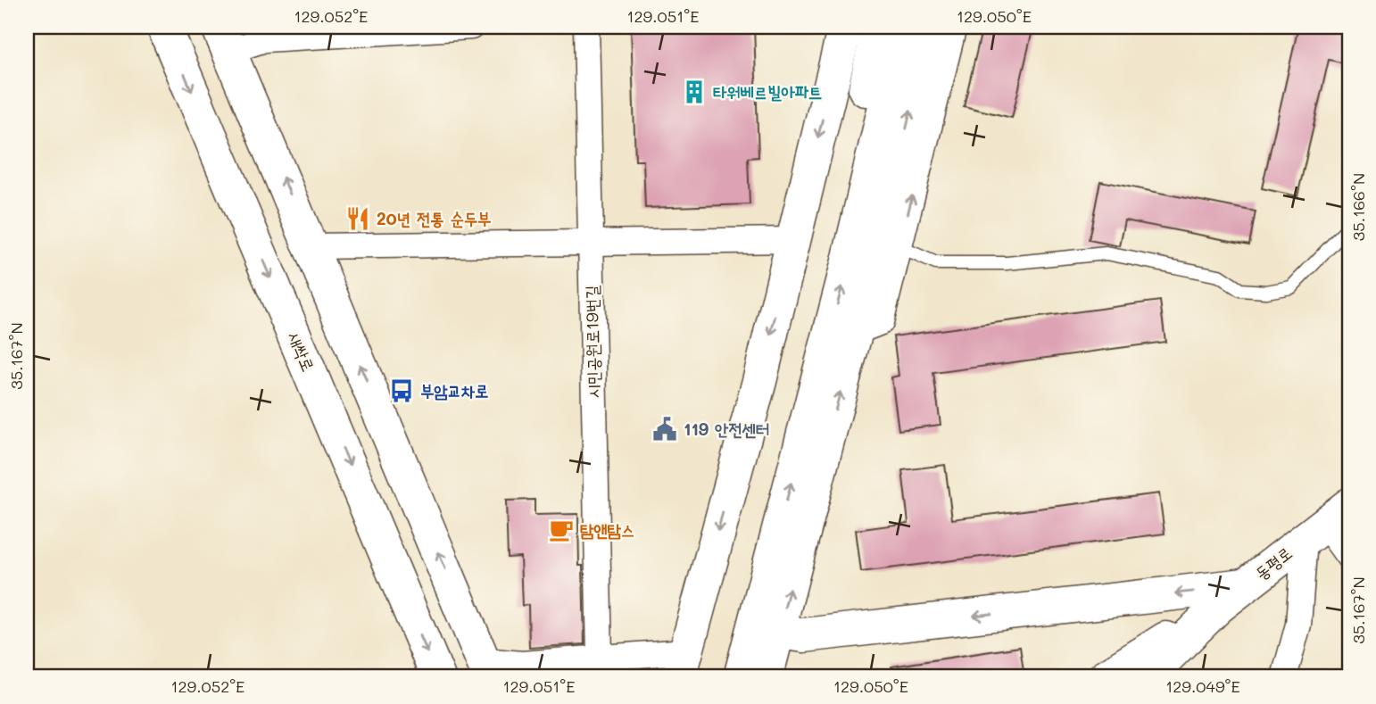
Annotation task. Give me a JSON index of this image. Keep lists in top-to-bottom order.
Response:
{
  "streets": {
    "main road": ["새싹로", "동평로"],
    "street": ["시민공원로19번길"]
  },
  "places": {
    "building": ["타워베르빌아파트"],
    "restaurant": ["20년 전통 순두부"],
    "bus stop": ["부암교차로"],
    "public building": ["119 안전센터"],
    "cafe": ["탐앤탐스"]
  },
  "coordinates": [
    "129.052°E",
    "129.051°E",
    "129.050°E",
    "35.166°N",
    "35.167°N",
    "129.049°E"
  ]
}
